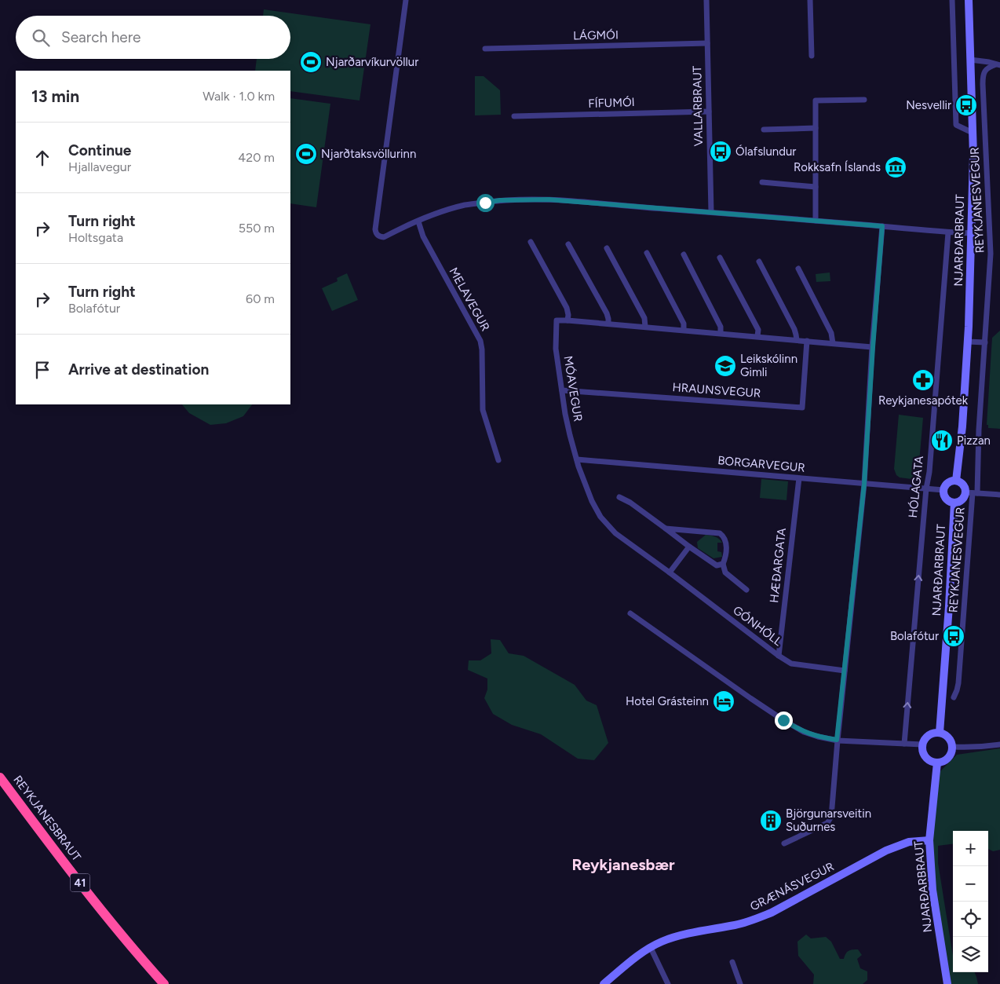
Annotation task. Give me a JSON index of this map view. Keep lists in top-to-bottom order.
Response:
{
  "streets": {
    "highway": ["REYKJANESBRAUT", "41"],
    "main road": ["NJARÐARBRAUT", "GRÆNÁSVEGUR"],
    "street": [
      "LÁGMÓI",
      "FÍFUMÓI",
      "VALLARBRAUT",
      "REYKJANESVEGUR",
      "MELAVEGUR",
      "MÓAVEGUR",
      "HRAUNSVEGUR",
      "BORGARVEGUR",
      "HÓLAGATA",
      "HÆÐARGATA",
      "GÓNHÓLL"
    ]
  },
  "crossings": [
    ["LÁGMÓI", "VALLARBRAUT"],
    ["FÍFUMÓI", "VALLARBRAUT"],
    ["NJARÐARBRAUT", "GRÆNÁSVEGUR"],
    ["MÓAVEGUR", "HRAUNSVEGUR"],
    ["MÓAVEGUR", "BORGARVEGUR"],
    ["MÓAVEGUR", "GÓNHÓLL"],
    ["BORGARVEGUR", "HÓLAGATA"],
    ["BORGARVEGUR", "HÆÐARGATA"],
    ["BORGARVEGUR", "GÓNHÓLL"],
    ["HÆÐARGATA", "GÓNHÓLL"]
  ],
  "one_way": ["HÓLAGATA"],
  "districts": ["Reykjanesbær"],
  "places": {
    "sports": ["Njarðarvíkurvöllur", "Njarðtaksvöllurinn"],
    "bus stop": ["Nesvellir", "Ólafslundur", "Bolafótur"],
    "museum": ["Rokksafn Íslands"],
    "school or university": ["Leikskólinn Gimli"],
    "pharmacy": ["Reykjanesapótek"],
    "restaurant": ["Pizzan"],
    "hotel": ["Hotel Grásteinn"],
    "building": ["Björgunarsveitin Suðurnes"]
  },
  "page": {
    "search": "Search here",
    "heading": ["13 min", "Walk · 1.0 km"],
    "list": [
      ["Continue", "Hjallavegur", "420 m"],
      ["Turn right", "Holtsgata", "550 m"],
      ["Turn right", "Bolafótur", "60 m"],
      "Arrive at destination"
    ],
    "map_buttons": ["+", "−"]
  }
}
